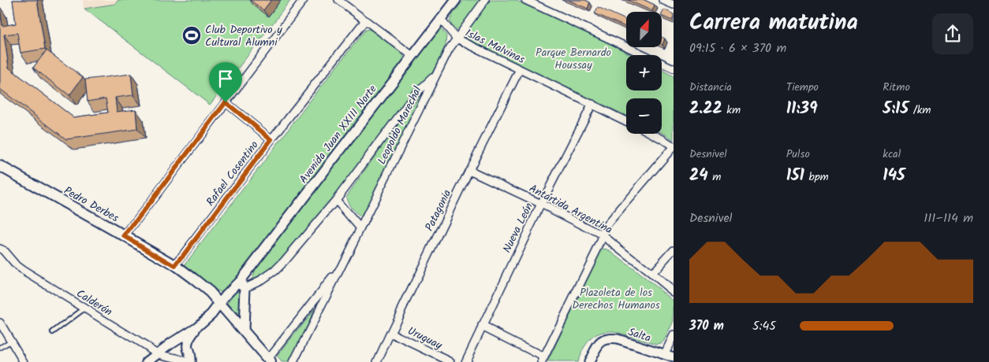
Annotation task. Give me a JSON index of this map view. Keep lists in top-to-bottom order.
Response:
{
  "streets": {
    "main road": ["Pedro Derbes"],
    "street": [
      "Islas Malvinas",
      "Leopoldo Marechal",
      "Avenida Juan XXIII Norte",
      "Rafael Cosentino",
      "Antártida Argentina",
      "Patagonia",
      "Nueva León",
      "Calderón",
      "Salta",
      "Uruguay"
    ]
  },
  "crossings": [
    ["Islas Malvinas", "Leopoldo Marechal"],
    ["Islas Malvinas", "Avenida Juan XXIII Norte"],
    ["Islas Malvinas", "Patagonia"],
    ["Islas Malvinas", "Nueva León"],
    ["Leopoldo Marechal", "Avenida Juan XXIII Norte"],
    ["Leopoldo Marechal", "Pedro Derbes"],
    ["Avenida Juan XXIII Norte", "Pedro Derbes"],
    ["Avenida Juan XXIII Norte", "Calderón"],
    ["Rafael Cosentino", "Pedro Derbes"],
    ["Antártida Argentina", "Patagonia"],
    ["Antártida Argentina", "Nueva León"],
    ["Patagonia", "Uruguay"]
  ],
  "parks": ["Parque Bernardo Houssay", "Plazoleta de los Derechos Humanos"],
  "places": {
    "sports": ["Club Deportivo y Cultural Alumni"]
  },
  "north": "top right",
  "page": {
    "heading": ["Carrera matutina", "09:15 · 6 × 370 m"],
    "map_buttons": ["+", "−"],
    "stats": [
      ["Distancia", "2.22 km"],
      ["Tiempo", "11:39"],
      ["Ritmo", "5:15 /km"],
      ["Desnivel", "24 m"],
      ["Pulso", "151 bpm"],
      ["kcal", "145"]
    ],
    "chart": ["Desnivel", "111–114 m"],
    "list": [
      {
        "name": "370 m",
        "note": "5:45"
      }
    ]
  }
}
